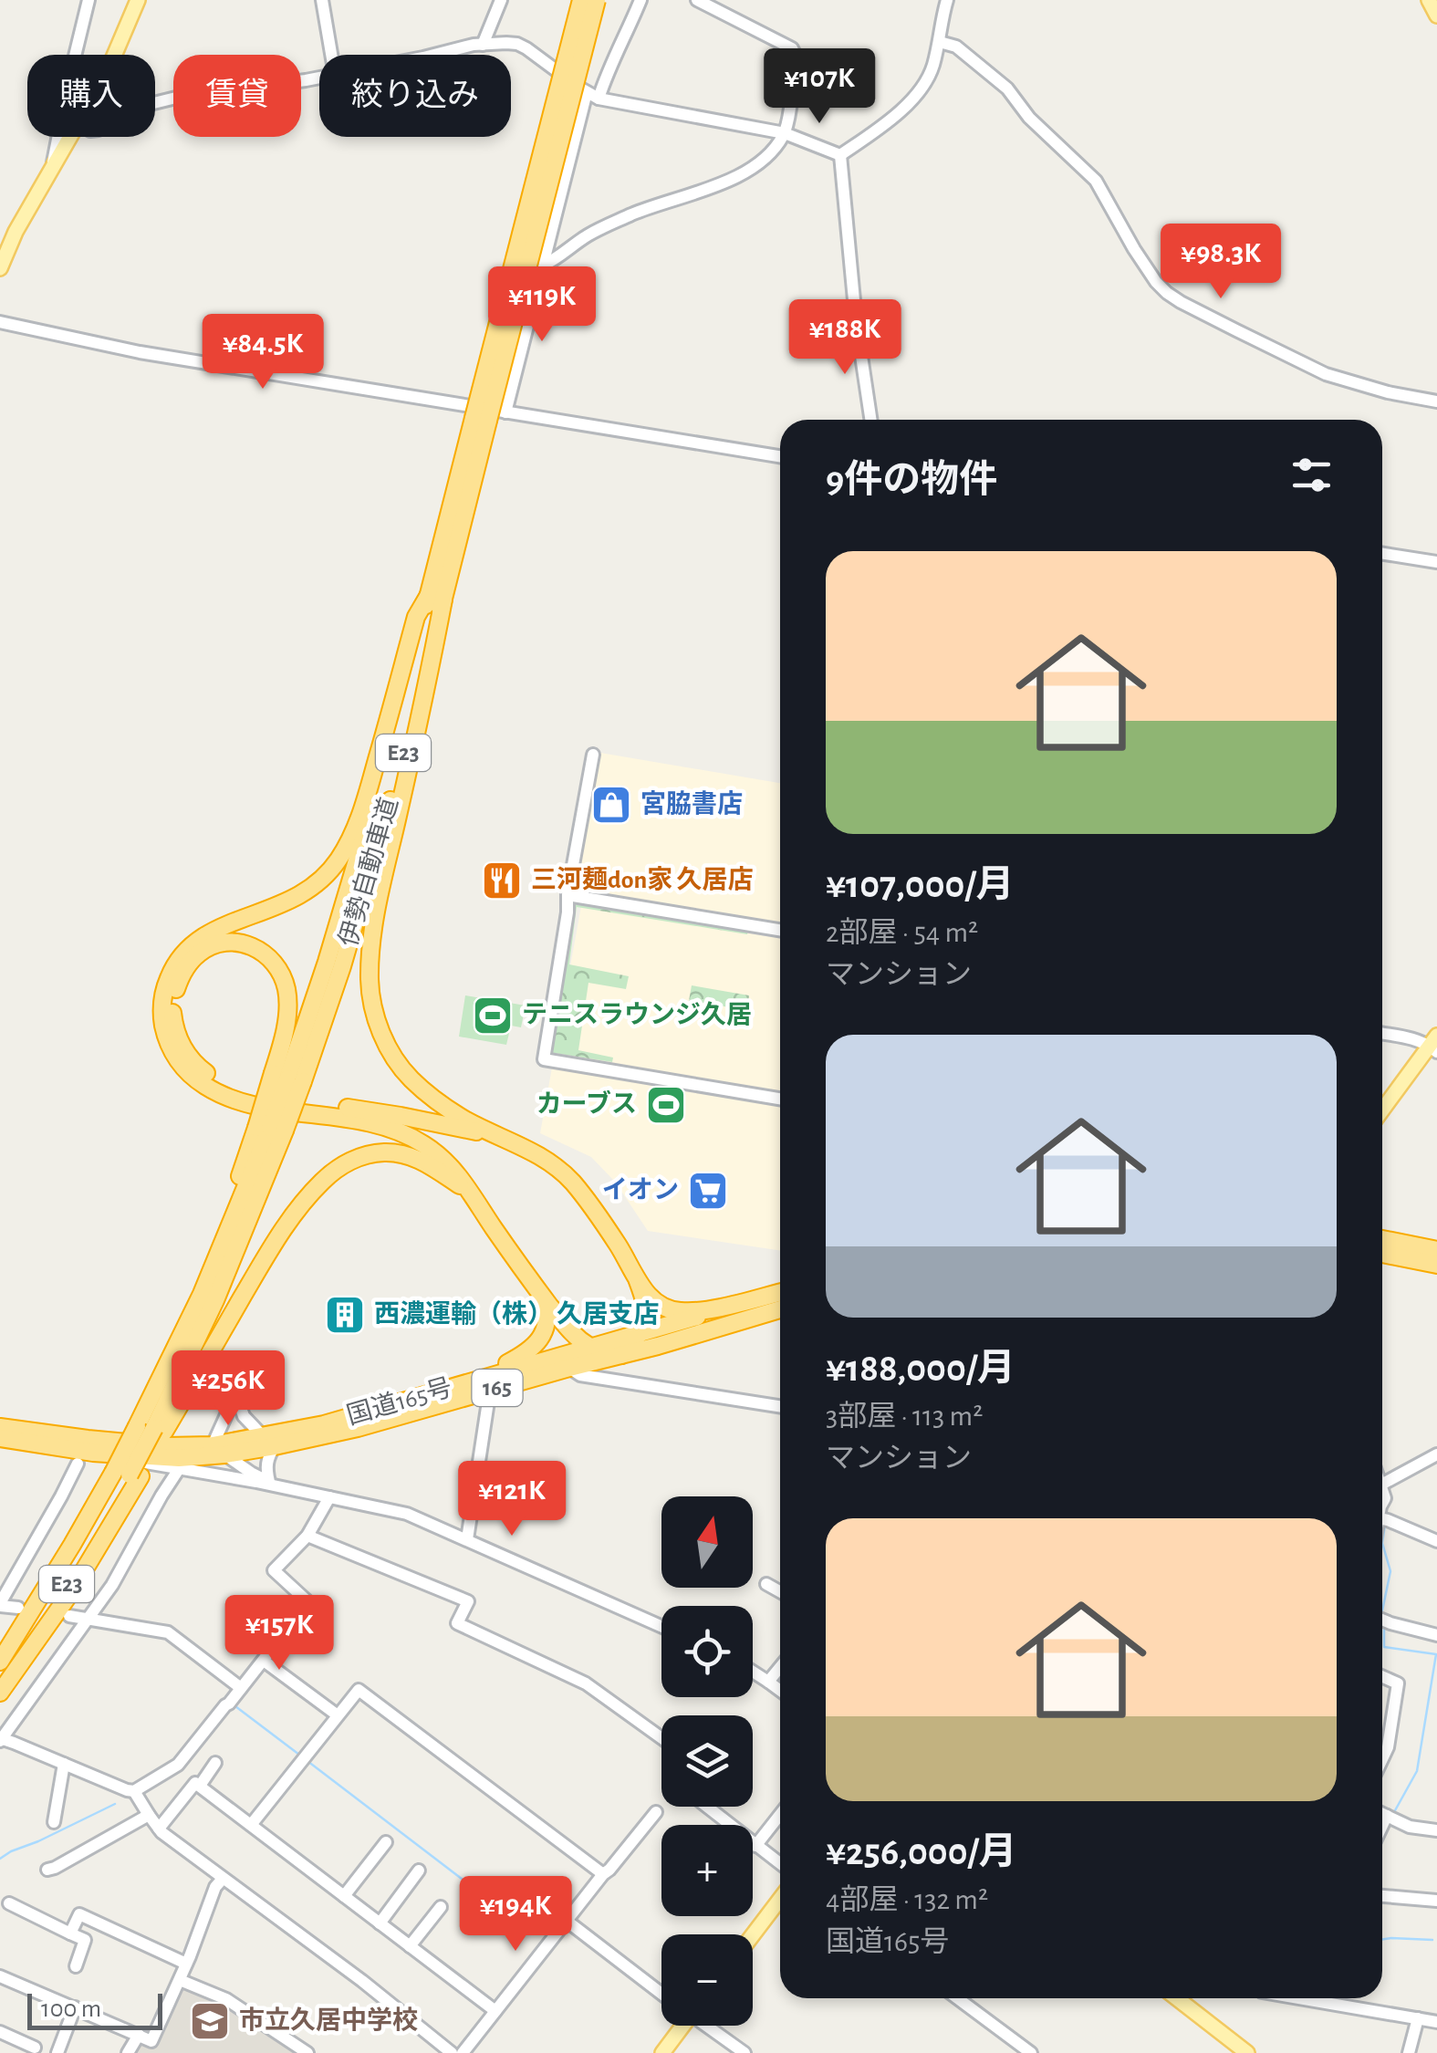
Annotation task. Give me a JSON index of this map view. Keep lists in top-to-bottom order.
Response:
{
  "streets": {
    "highway": [
      "E23",
      "伊勢自動車道",
      "165",
      "国道165号"
    ]
  },
  "places": {
    "shop": ["宮脇書店"],
    "restaurant": ["三河麺don家 久居店"],
    "sports": ["テニスラウンジ久居", "カーブス"],
    "supermarket": ["イオン"],
    "building": ["西濃運輸（株） 久居支店"],
    "school or university": ["市立久居中学校"]
  },
  "scale_bar": "100 m",
  "north": "top",
  "page": {
    "price": [
      "¥107K",
      "¥98.3K",
      "¥119K",
      "¥188K",
      "¥84.5K",
      "¥256K",
      "¥121K",
      "¥157K",
      "¥194K"
    ],
    "chip": ["購入", "賃貸", "絞り込み"],
    "heading": "9件の物件",
    "list": [
      {
        "name": "¥107,000/月",
        "note": "2部屋 · 54 m² · マンション"
      },
      {
        "name": "¥188,000/月",
        "note": "3部屋 · 113 m² · マンション"
      },
      {
        "name": "¥256,000/月",
        "note": "4部屋 · 132 m² · 国道165号"
      }
    ],
    "map_buttons": ["+", "−"],
    "scale": "100 m"
  }
}
